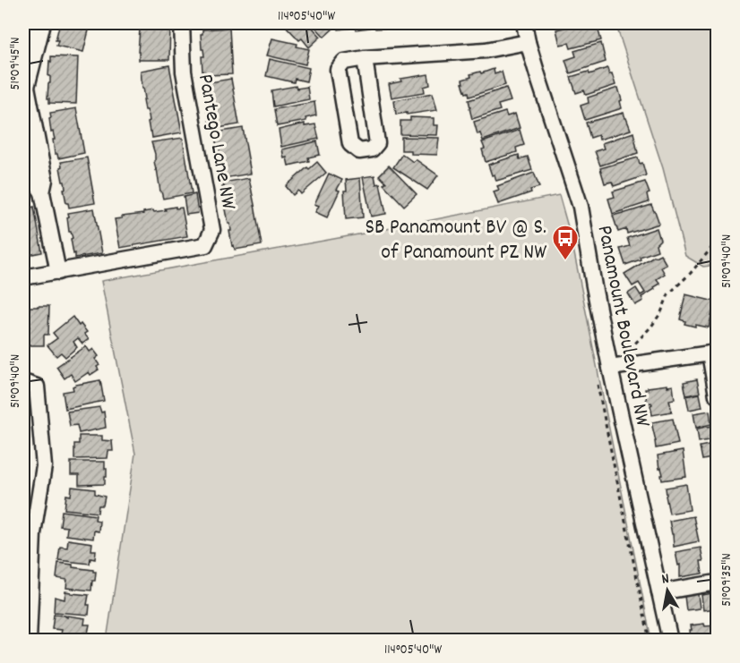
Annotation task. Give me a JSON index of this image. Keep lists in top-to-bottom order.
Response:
{
  "streets": {
    "street": ["Pantego Lane NW", "Panamount Boulevard NW"]
  },
  "places": {
    "bus stop": ["SB Panamount BV @ S. of Panamount PZ NW"]
  },
  "north": "top",
  "coordinates": [
    "114°05'40\"W",
    "51°09'45\"N",
    "51°09'40\"N",
    "51°09'35\"N"
  ]
}
